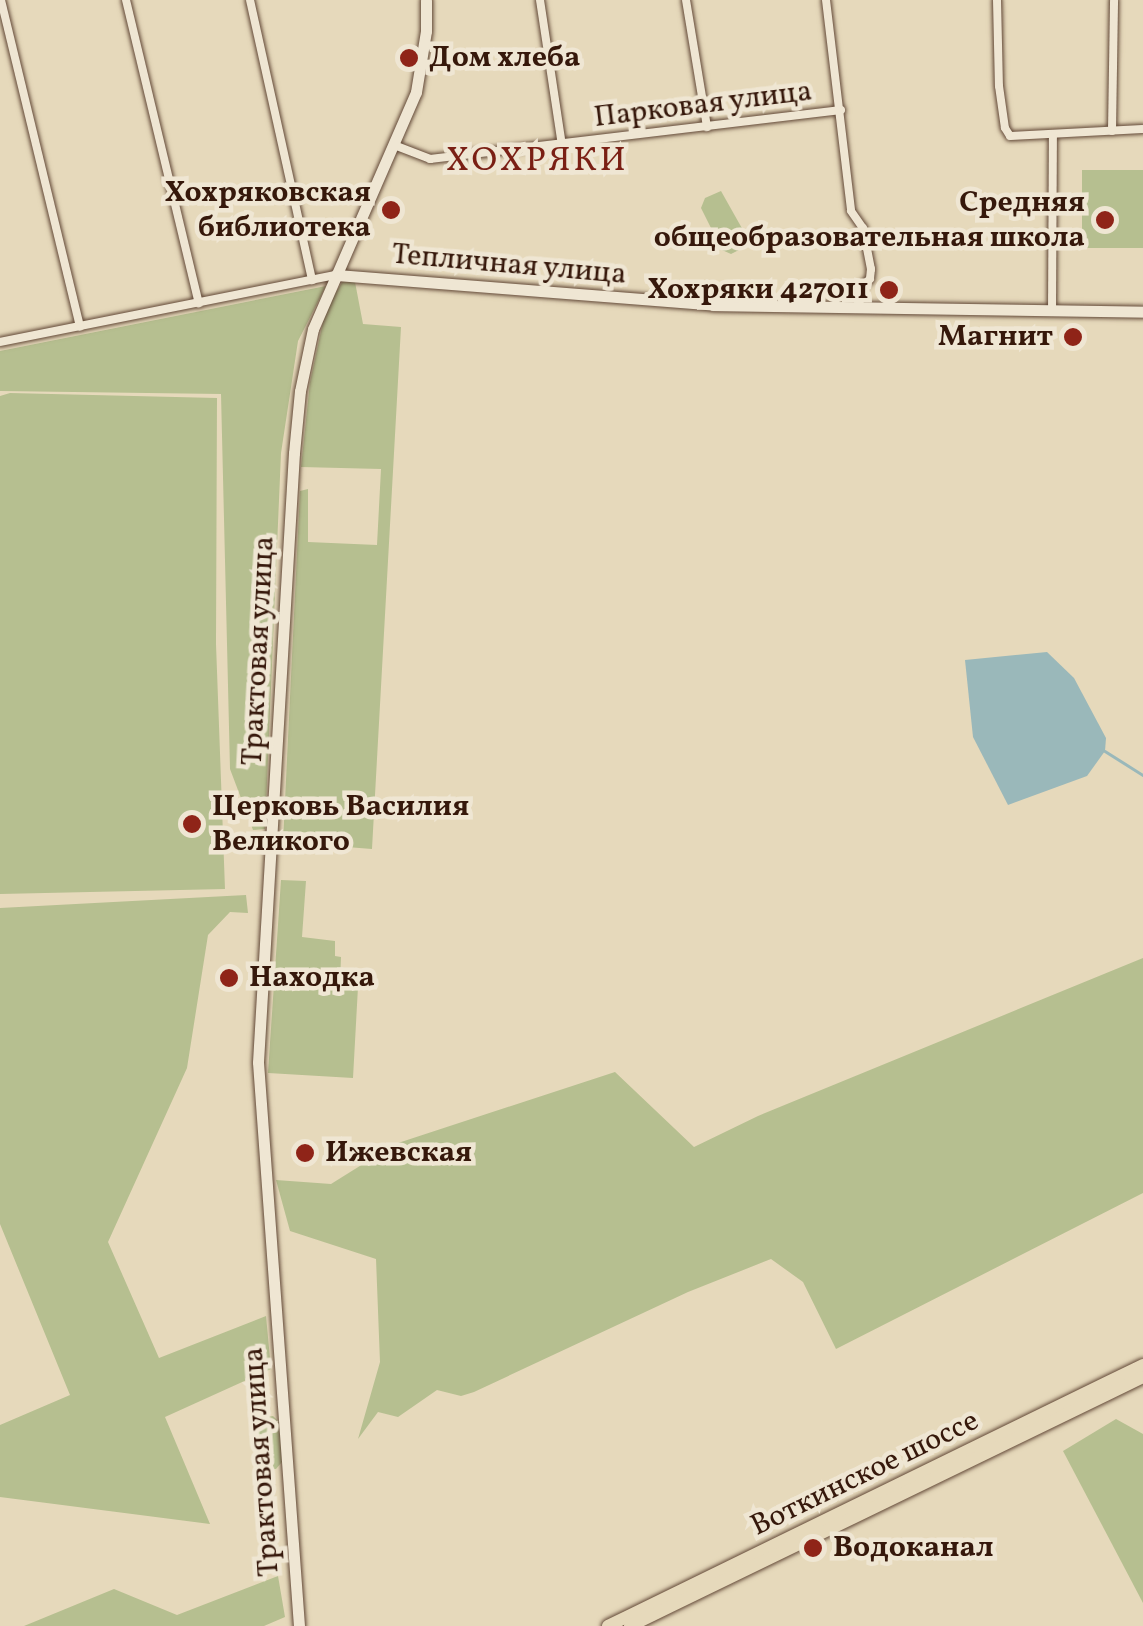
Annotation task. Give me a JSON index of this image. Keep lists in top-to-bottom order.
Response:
{
  "streets": {
    "main road": ["Воткинское шоссе"],
    "street": ["Парковая улица", "Тепличная улица", "Трактовая улица"]
  },
  "crossings": [
    ["Парковая улица", "Трактовая улица"],
    ["Тепличная улица", "Трактовая улица"]
  ],
  "districts": ["ХОХРЯКИ"],
  "places": [
    "Дом хлеба",
    "Хохряковская библиотека",
    "Средняя общеобразовательная школа",
    "Хохряки 427011",
    "Магнит",
    "Церковь Василия Великого",
    "Находка",
    "Ижевская",
    "Водоканал"
  ]
}
